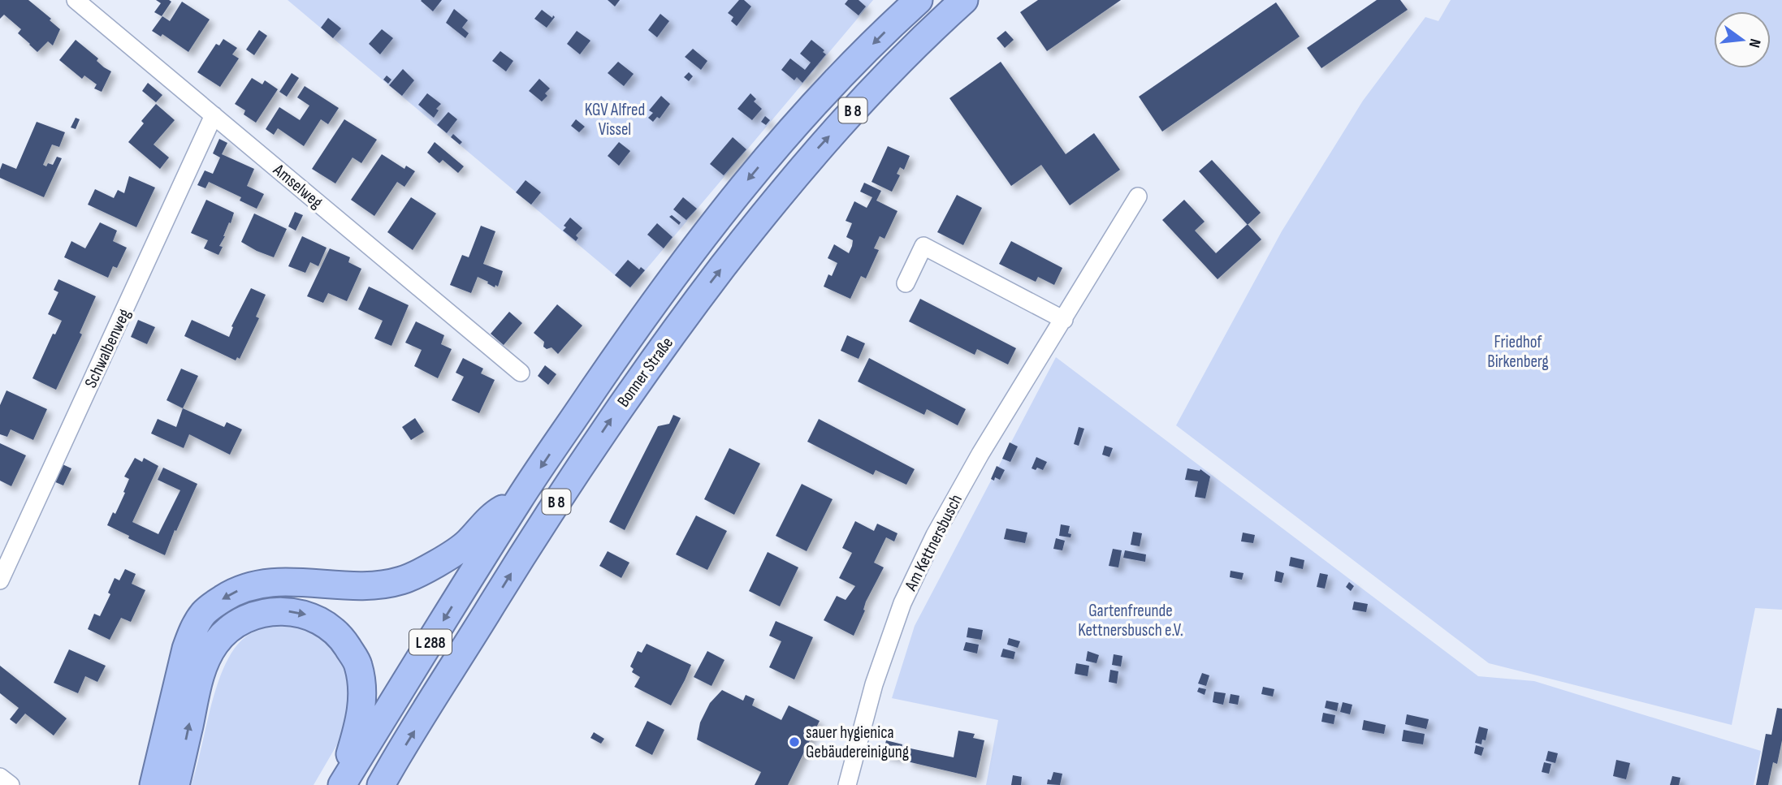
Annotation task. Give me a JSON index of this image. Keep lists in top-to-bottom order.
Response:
{
  "streets": {
    "highway": ["B 8", "Bonner Straße", "L 288"],
    "street": ["Amselweg", "Schwalbenweg", "Am Kettnersbusch"]
  },
  "crossings": [
    ["B 8", "Bonner Straße"],
    ["Amselweg", "Schwalbenweg"]
  ],
  "parks": ["KGV Alfred Vissel", "Friedhof Birkenberg", "Gartenfreunde Kettnersbusch e.V."],
  "places": ["sauer hygienica Gebäudereinigung"],
  "north": "right"
}
